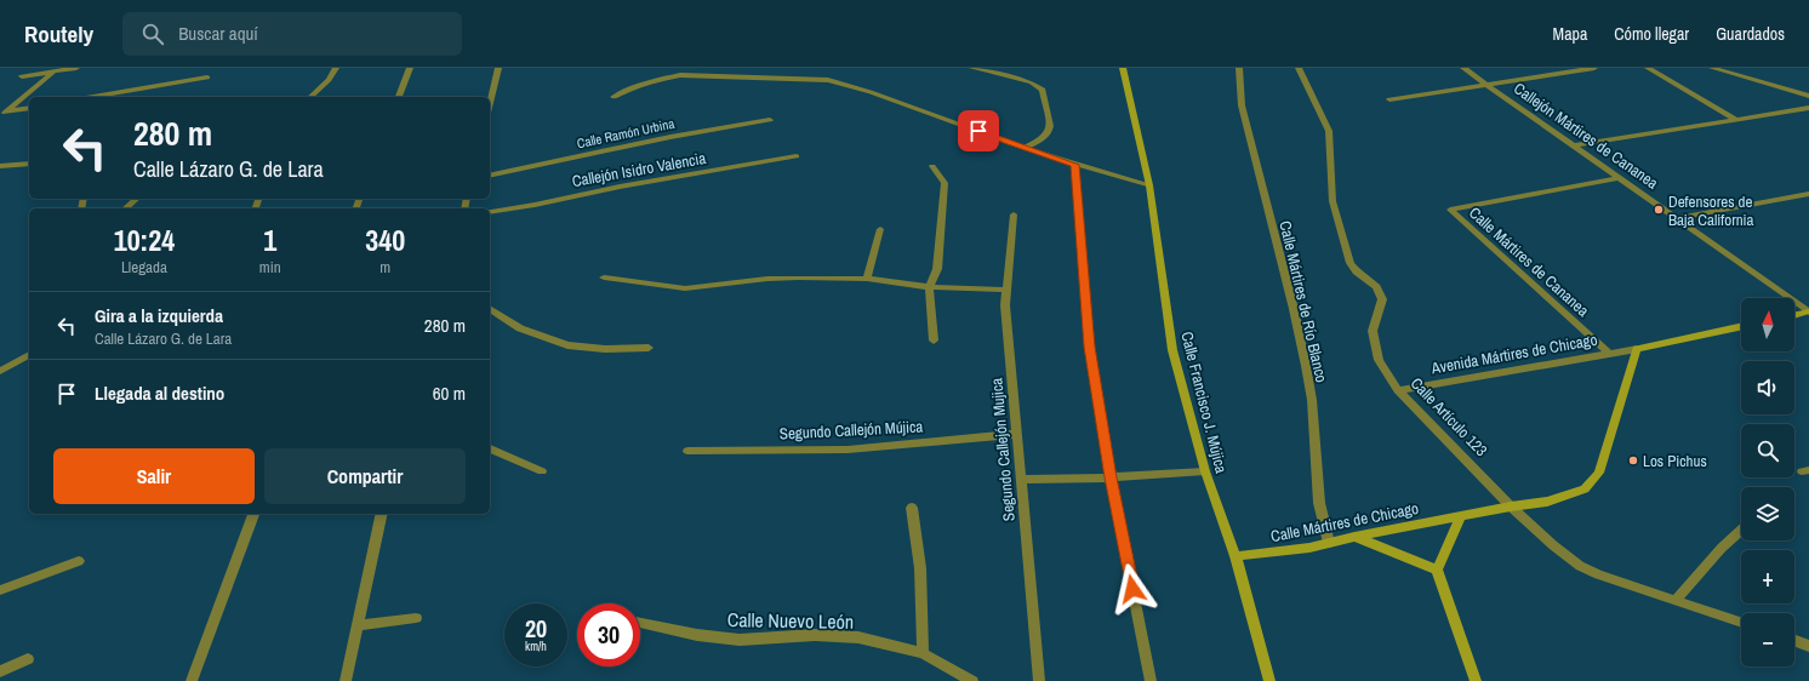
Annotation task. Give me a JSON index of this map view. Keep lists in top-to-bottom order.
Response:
{
  "streets": {
    "street": [
      "Calle Ramón Urbina",
      "Callejón Mártires de Cananea",
      "Callejón Isidro Valencia",
      "Calle Mártires de Cananea",
      "Calle Mártires de Río Blanco",
      "Avenida Mártires de Chicago",
      "Calle Francisco J. Mújica",
      "Calle Artículo 123",
      "Segundo Callejón Mújica",
      "Segundo Callejón Mujica",
      "Calle Mártires de Chicago",
      "Calle Nuevo León"
    ]
  },
  "crossings": [
    ["Callejón Mártires de Cananea", "Calle Mártires de Cananea"],
    ["Calle Mártires de Cananea", "Avenida Mártires de Chicago"],
    ["Calle Mártires de Río Blanco", "Calle Mártires de Chicago"],
    ["Avenida Mártires de Chicago", "Calle Artículo 123"],
    ["Calle Francisco J. Mújica", "Calle Mártires de Chicago"],
    ["Segundo Callejón Mújica", "Segundo Callejón Mujica"]
  ],
  "places": ["Defensores de Baja California", "Los Pichus"],
  "north": "top",
  "page": {
    "header": "Routely",
    "search": "Buscar aquí",
    "nav": ["Mapa", "Cómo llegar", "Guardados"],
    "turn": ["280 m", "Calle Lázaro G. de Lara"],
    "eta": [
      "10:24",
      "Llegada",
      "1",
      "min",
      "340",
      "m"
    ],
    "list": [
      {
        "name": "Gira a la izquierda",
        "note": "Calle Lázaro G. de Lara",
        "value": "280 m"
      },
      {
        "name": "Llegada al destino",
        "value": "60 m"
      }
    ],
    "map_buttons": ["+", "−"],
    "buttons": ["Salir", "Compartir"],
    "speed": "20 km/h",
    "limit": "30"
  }
}
